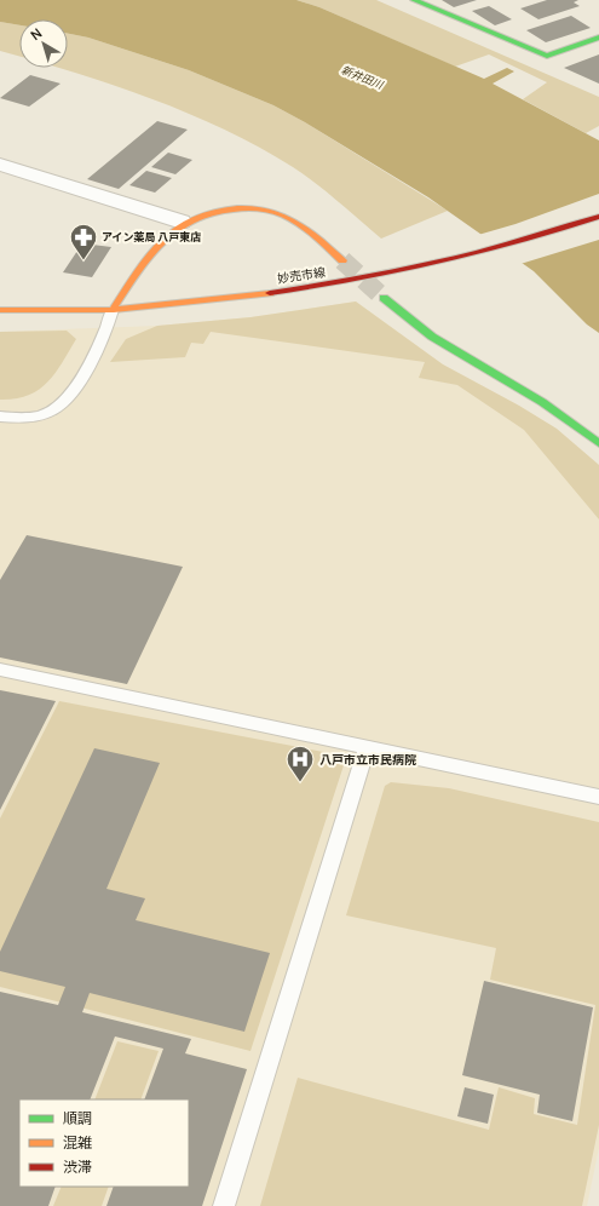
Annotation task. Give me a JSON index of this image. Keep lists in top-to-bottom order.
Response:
{
  "streets": {
    "street": ["妙売市線"]
  },
  "water": ["新井田川"],
  "places": {
    "pharmacy": ["アイン薬局 八戸東店"],
    "hospital": ["八戸市立市民病院"]
  },
  "legend": ["順調", "混雑", "渋滞"],
  "north": "top left"
}
